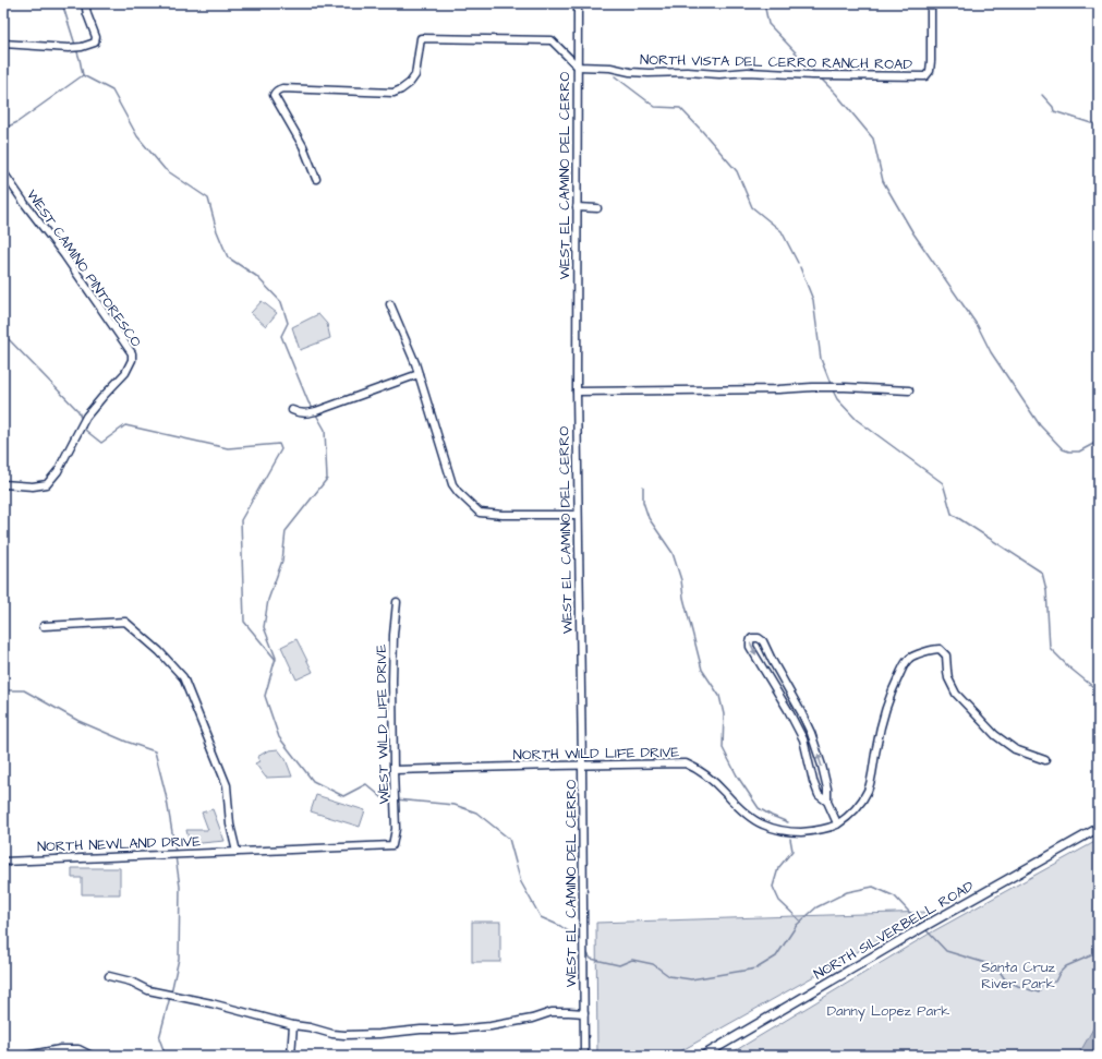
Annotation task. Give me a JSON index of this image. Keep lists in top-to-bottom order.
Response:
{
  "streets": {
    "main road": ["NORTH SILVERBELL ROAD"],
    "street": [
      "NORTH VISTA DEL CERRO RANCH ROAD",
      "WEST EL CAMINO DEL CERRO",
      "WEST CAMINO PINTORESCO",
      "WEST WILD LIFE DRIVE",
      "NORTH WILD LIFE DRIVE",
      "NORTH NEWLAND DRIVE"
    ]
  },
  "crossings": [
    ["NORTH VISTA DEL CERRO RANCH ROAD", "WEST EL CAMINO DEL CERRO"],
    ["WEST EL CAMINO DEL CERRO", "NORTH WILD LIFE DRIVE"],
    ["WEST WILD LIFE DRIVE", "NORTH WILD LIFE DRIVE"],
    ["WEST WILD LIFE DRIVE", "NORTH NEWLAND DRIVE"]
  ],
  "parks": ["Santa Cruz River Park", "Danny Lopez Park"]
}
